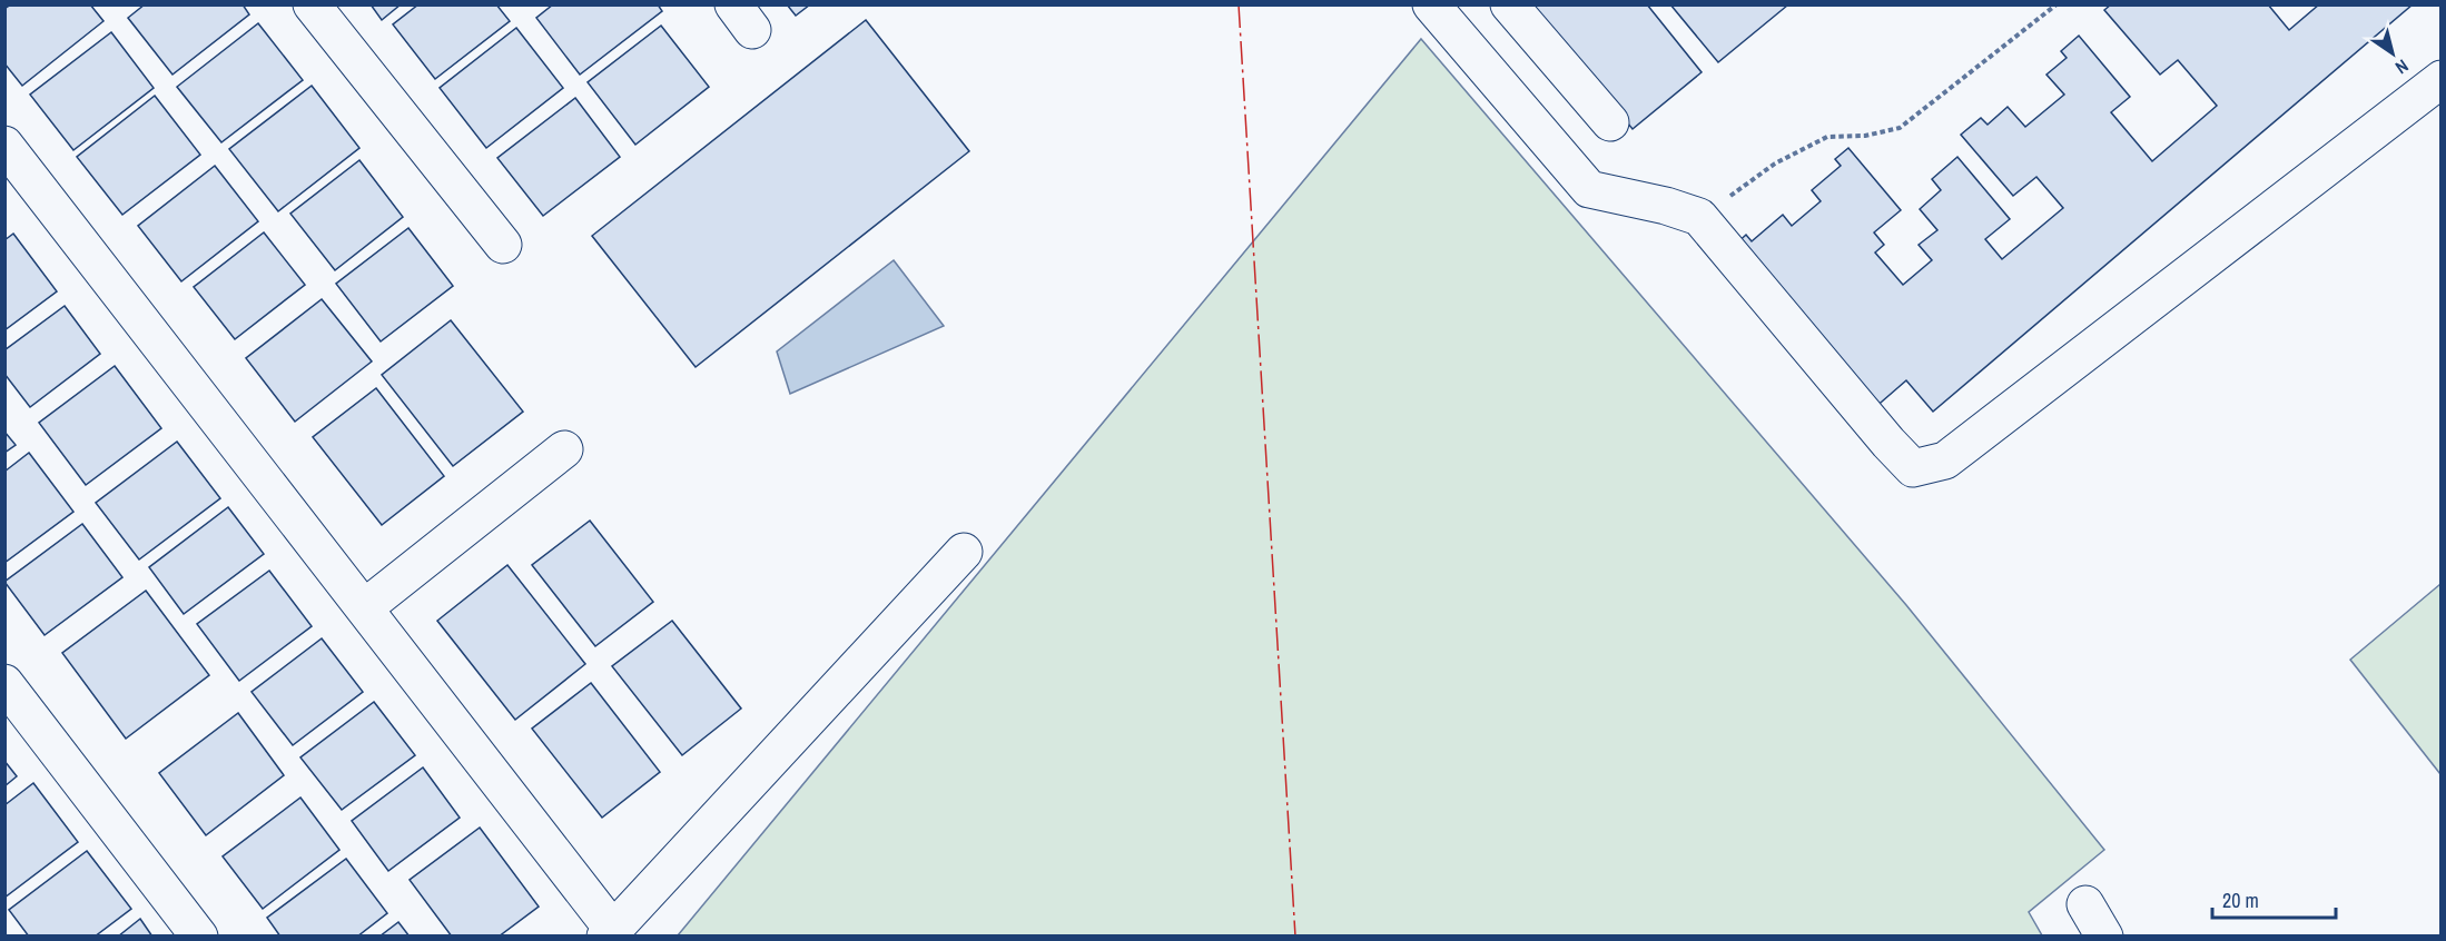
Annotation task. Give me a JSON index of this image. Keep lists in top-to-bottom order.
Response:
{
  "scale_bar": "20 m",
  "north": "bottom right"
}
